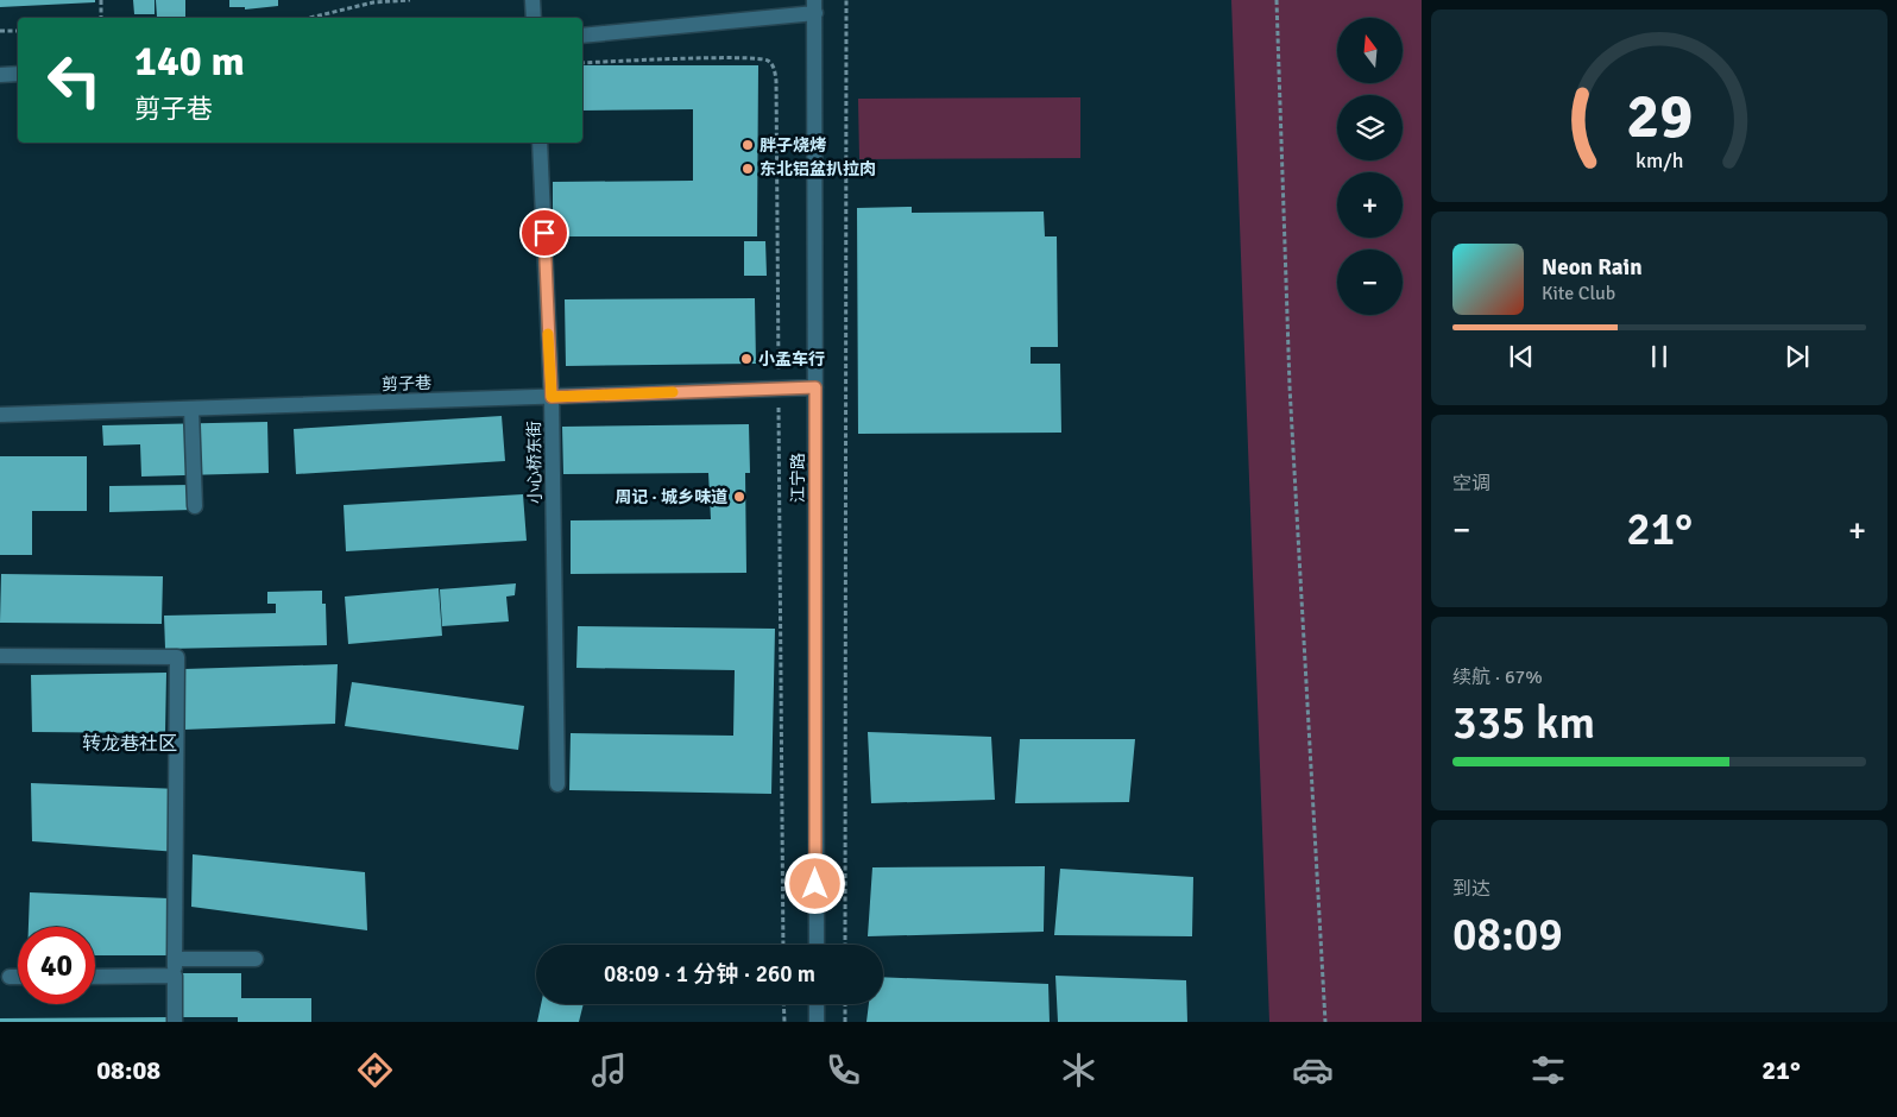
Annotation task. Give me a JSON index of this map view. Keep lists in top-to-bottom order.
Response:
{
  "streets": {
    "street": ["剪子巷", "小心桥东街", "江宁路"]
  },
  "crossings": [
    ["剪子巷", "小心桥东街"],
    ["剪子巷", "江宁路"]
  ],
  "districts": ["转龙巷社区"],
  "places": [
    "胖子烧烤",
    "东北铝盆扒拉肉",
    "小孟车行",
    "周记 · 城乡味道"
  ],
  "north": "top",
  "page": {
    "map_buttons": ["+", "−"],
    "turn": ["140 m", "剪子巷"],
    "song": ["Neon Rain", "Kite Club"],
    "tile": [
      "空调",
      ["续航 · 67%", "335 km"],
      ["到达", "08:09"]
    ],
    "heat": ["−", "21°", "+"],
    "limit": "40",
    "trip": "08:09 · 1 分钟 · 260 m",
    "tabs": ["08:08", "21°"],
    "gauge": ["29", "km/h"]
  }
}
